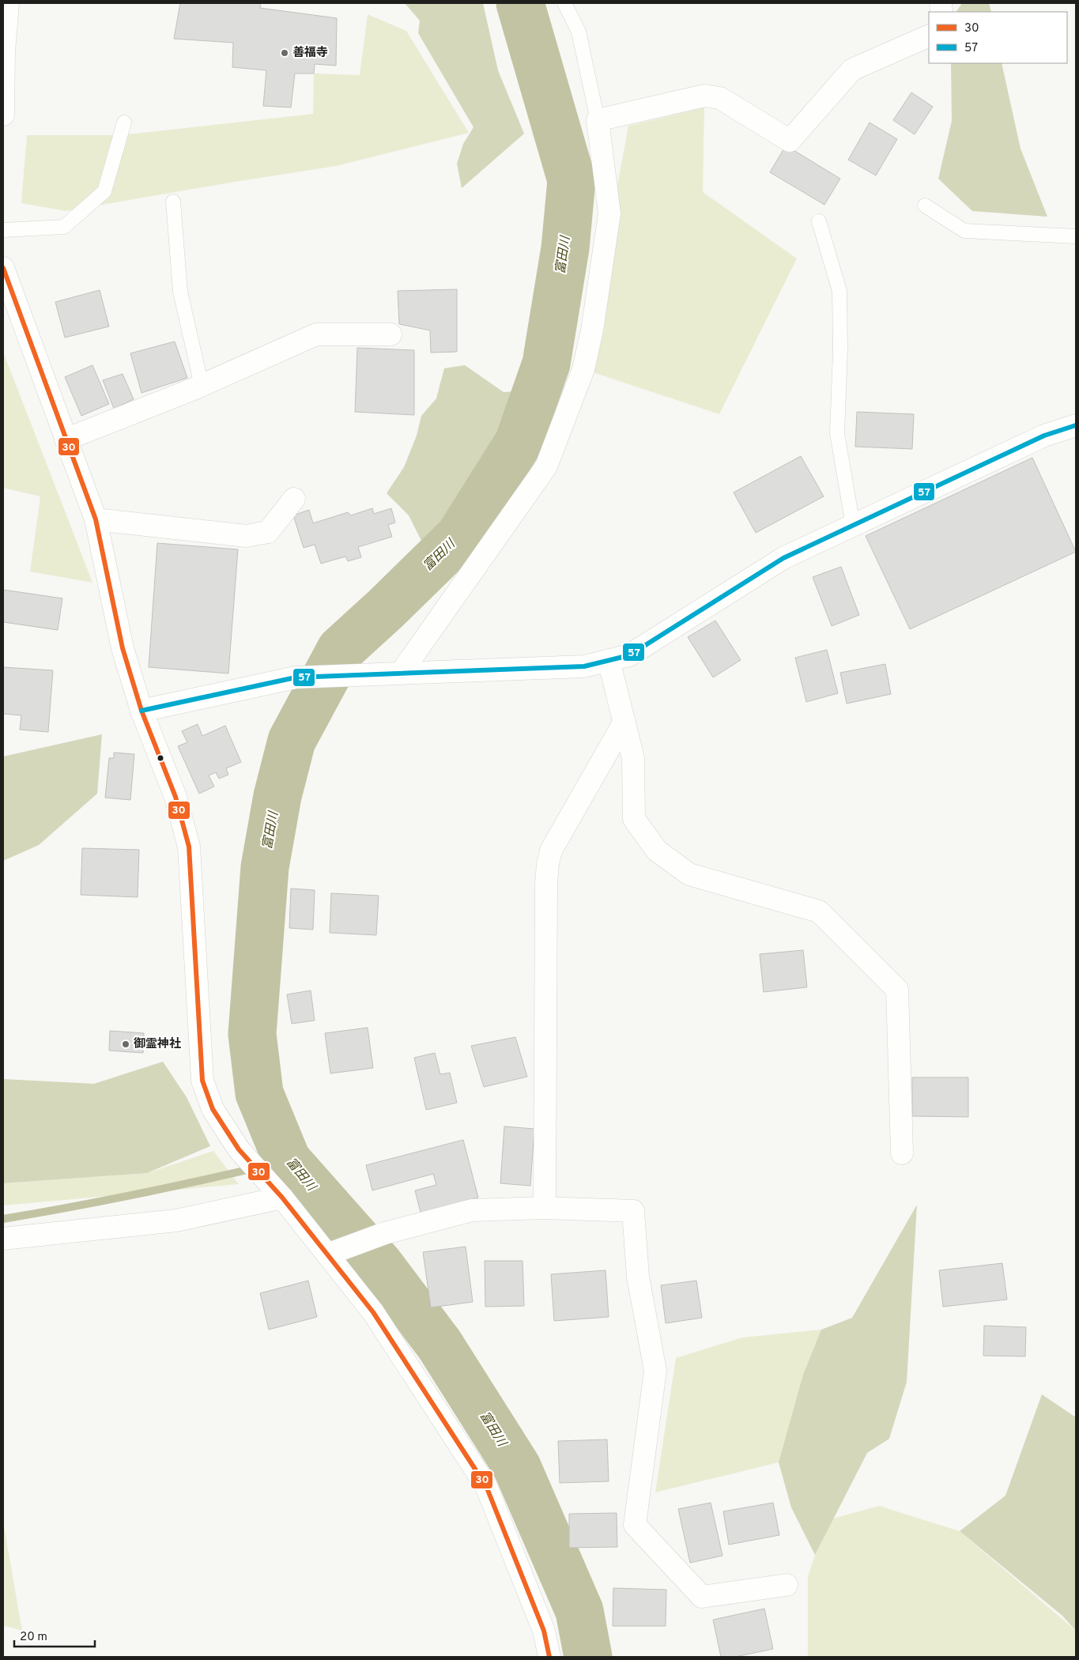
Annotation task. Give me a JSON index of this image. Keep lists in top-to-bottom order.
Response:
{
  "water": ["富田川"],
  "places": ["善福寺", "御霊神社"],
  "lines": ["transit line 30", "transit line 57"],
  "legend": ["30", "57"],
  "scale_bar": "20 m"
}
